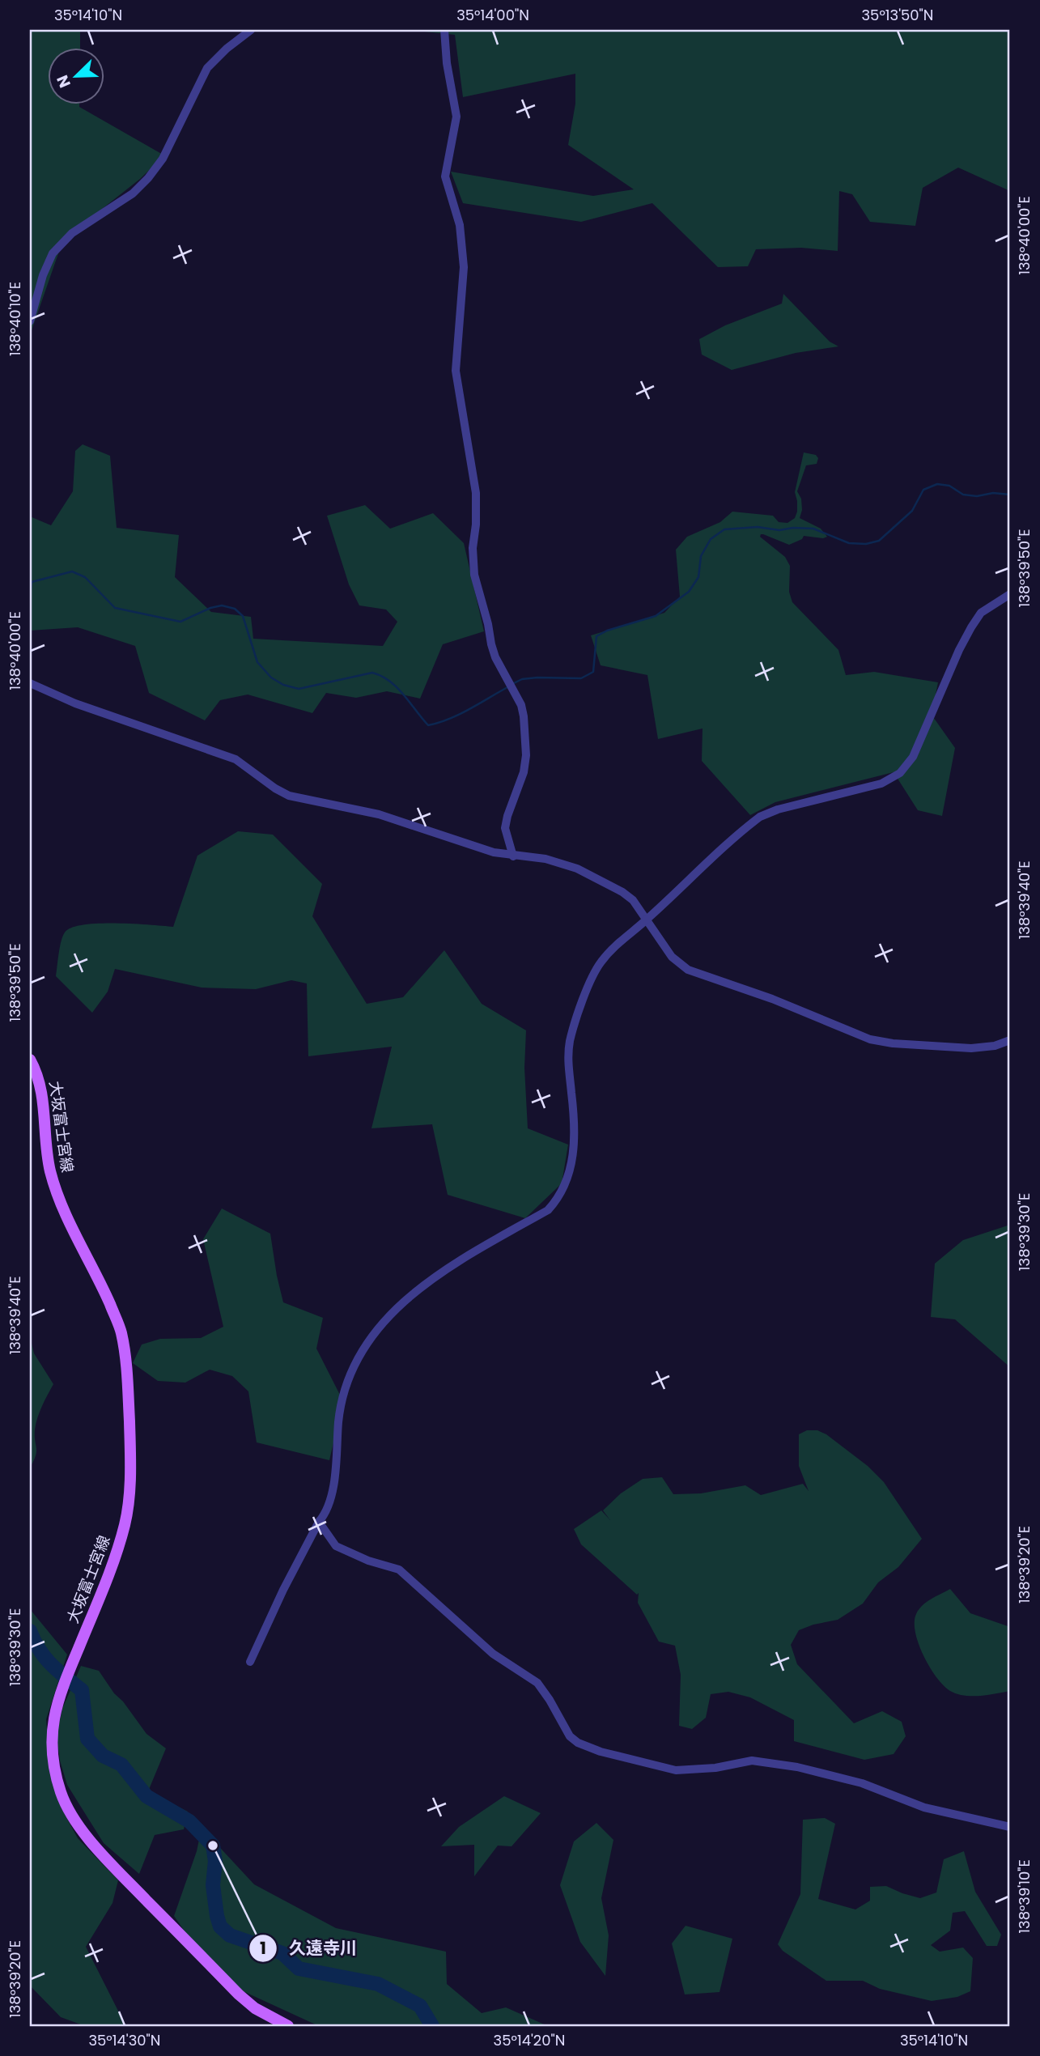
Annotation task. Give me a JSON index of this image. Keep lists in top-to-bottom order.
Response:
{
  "streets": {
    "main road": ["大坂富士宮線"]
  },
  "places": ["久遠寺川"],
  "north": "bottom left",
  "coordinates": [
    "35°14'10\"N",
    "35°14'00\"N",
    "35°13'50\"N",
    "138°40'00\"E",
    "138°40'10\"E",
    "138°39'50\"E",
    "138°39'40\"E",
    "138°39'30\"E",
    "138°39'20\"E",
    "138°39'10\"E",
    "35°14'30\"N",
    "35°14'20\"N"
  ]
}
